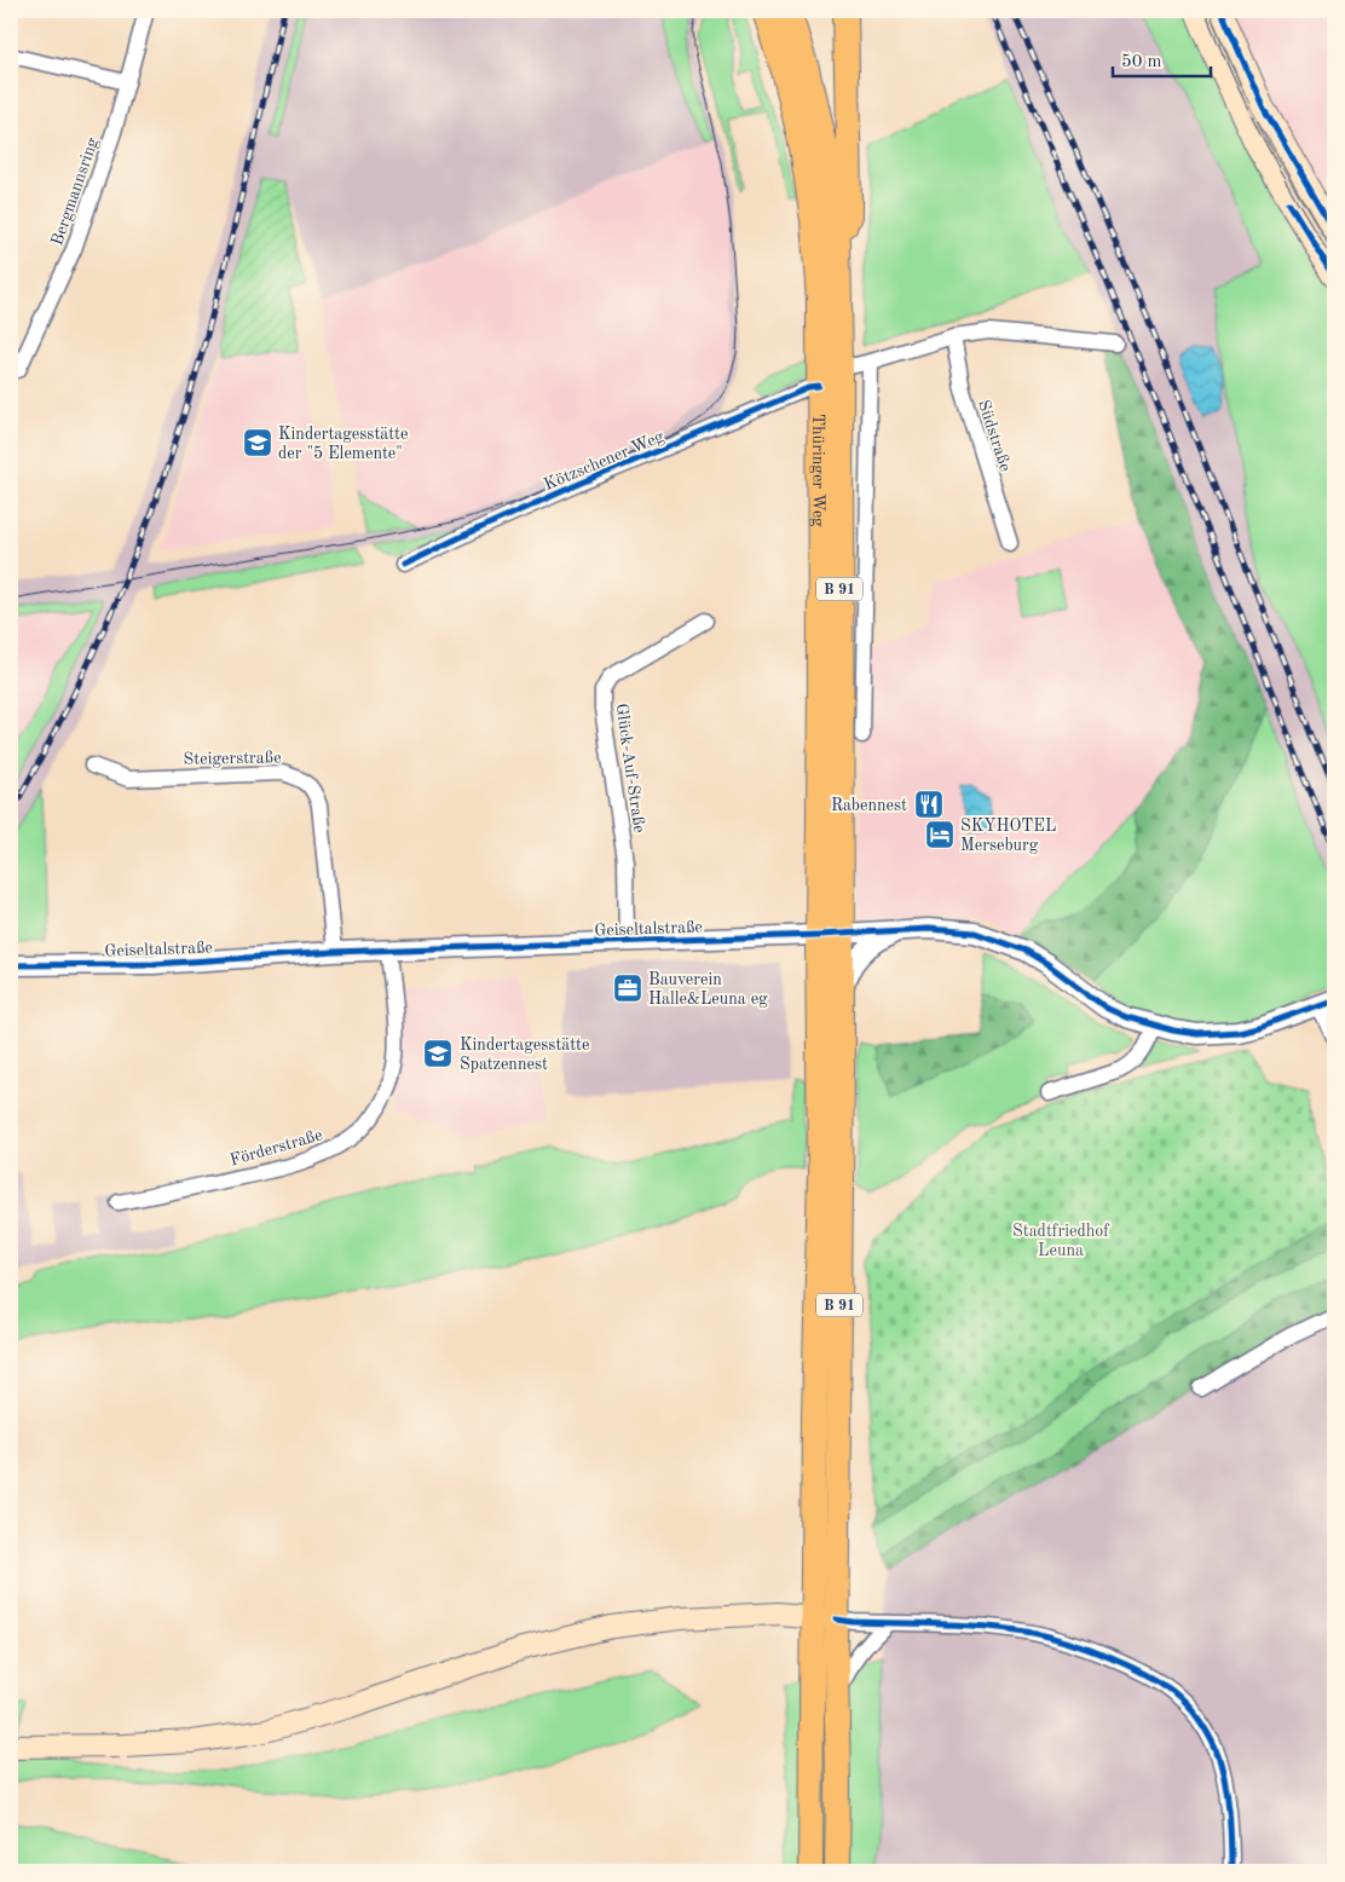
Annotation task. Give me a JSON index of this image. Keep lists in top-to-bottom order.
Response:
{
  "streets": {
    "main road": ["Thüringer Weg", "B 91"],
    "street": [
      "Bergmannsring",
      "Südstraße",
      "Kötzschener Weg",
      "Steigerstraße",
      "Glück-Auf-Straße",
      "Geiseltalstraße",
      "Förderstraße"
    ]
  },
  "crossings": [
    ["Kötzschener Weg", "Thüringer Weg"],
    ["Thüringer Weg", "B 91"],
    ["Thüringer Weg", "Geiseltalstraße"],
    ["B 91", "Geiseltalstraße"],
    ["Steigerstraße", "Geiseltalstraße"],
    ["Glück-Auf-Straße", "Geiseltalstraße"],
    ["Geiseltalstraße", "Förderstraße"]
  ],
  "parks": ["Stadtfriedhof Leuna"],
  "places": {
    "school or university": ["Kindertagesstätte der \"5 Elemente\"", "Kindertagesstätte Spatzennest"],
    "restaurant": ["Rabennest"],
    "hotel": ["SKYHOTEL Merseburg"],
    "office": ["Bauverein Halle&Leuna eg"]
  },
  "scale_bar": "50 m"
}
